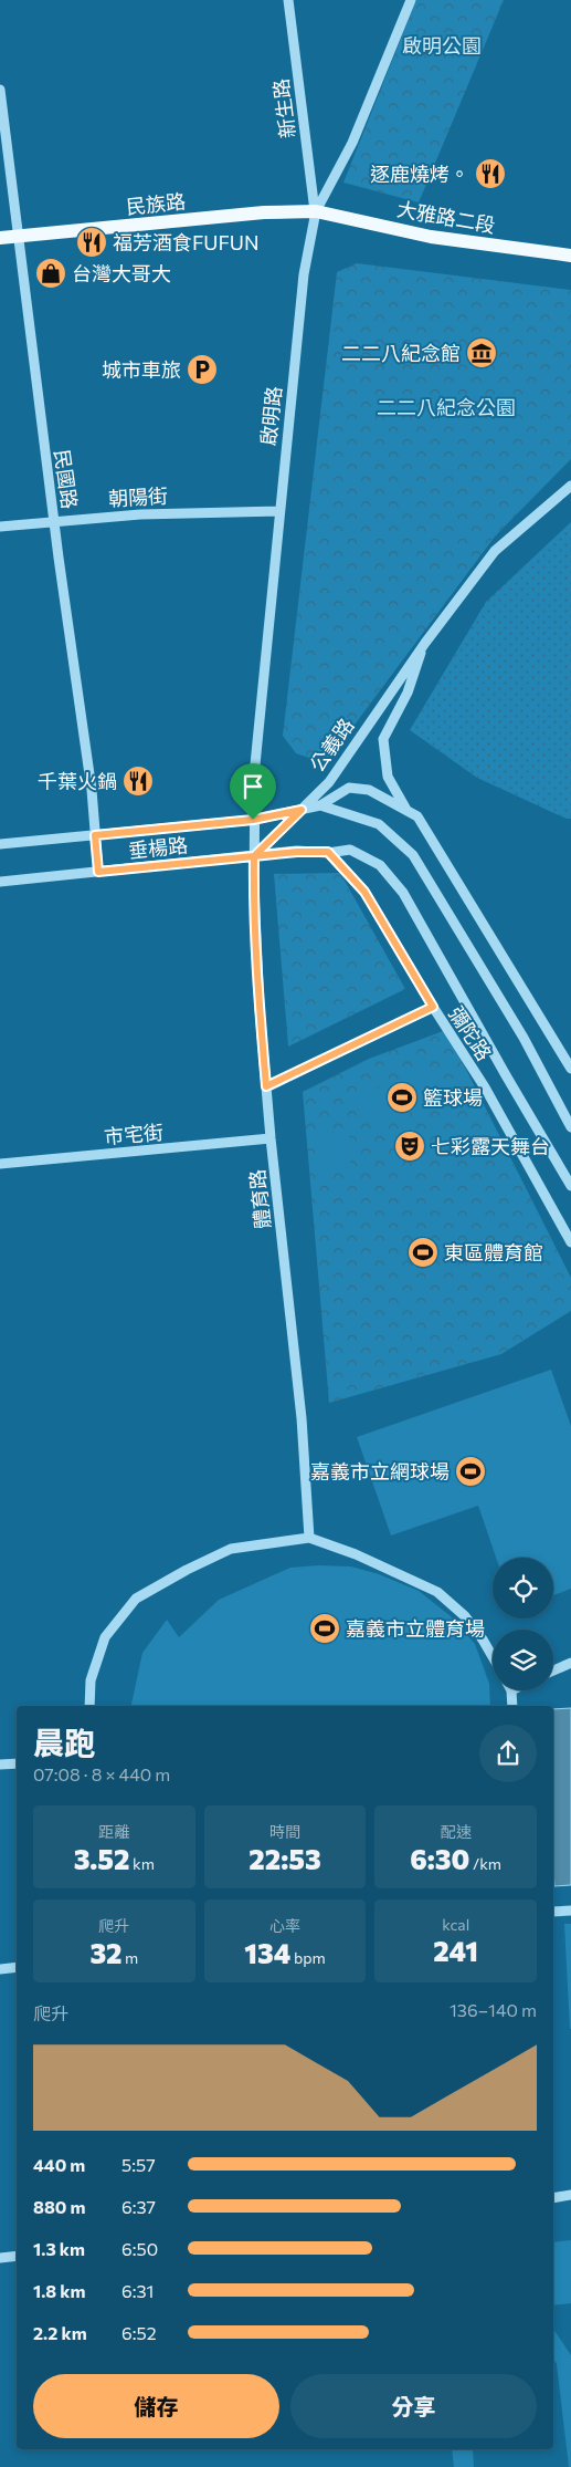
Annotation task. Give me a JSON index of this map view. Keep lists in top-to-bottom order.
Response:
{
  "streets": {
    "main road": ["民族路", "大雅路二段"],
    "street": [
      "新生路",
      "啟明路",
      "民國路",
      "朝陽街",
      "公義路",
      "垂楊路",
      "彌陀路",
      "市宅街",
      "體育路"
    ]
  },
  "crossings": [
    ["新生路", "民族路"],
    ["新生路", "大雅路二段"],
    ["新生路", "啟明路"],
    ["民族路", "大雅路二段"],
    ["民族路", "啟明路"],
    ["民族路", "民國路"],
    ["大雅路二段", "啟明路"],
    ["啟明路", "朝陽街"],
    ["啟明路", "公義路"],
    ["啟明路", "垂楊路"],
    ["啟明路", "彌陀路"],
    ["啟明路", "體育路"],
    ["民國路", "朝陽街"],
    ["民國路", "垂楊路"],
    ["公義路", "垂楊路"],
    ["公義路", "彌陀路"],
    ["公義路", "體育路"],
    ["垂楊路", "彌陀路"],
    ["垂楊路", "體育路"],
    ["彌陀路", "體育路"],
    ["市宅街", "體育路"]
  ],
  "parks": ["啟明公園", "二二八紀念公園"],
  "places": {
    "restaurant": ["逐鹿燒烤。", "福芳酒食FUFUN", "千葉火鍋"],
    "shop": ["台灣大哥大"],
    "museum": ["二二八紀念館"],
    "parking": ["城市車旅"],
    "sports": [
      "籃球場",
      "東區體育館",
      "嘉義市立網球場",
      "嘉義市立體育場"
    ],
    "theatre": ["七彩露天舞台"]
  },
  "page": {
    "heading": ["晨跑", "07:08 · 8 × 440 m"],
    "stats": [
      ["距離", "3.52 km"],
      ["時間", "22:53"],
      ["配速", "6:30 /km"],
      ["爬升", "32 m"],
      ["心率", "134 bpm"],
      ["kcal", "241"]
    ],
    "chart": ["爬升", "136–140 m"],
    "list": [
      {
        "name": "440 m",
        "note": "5:57"
      },
      {
        "name": "880 m",
        "note": "6:37"
      },
      {
        "name": "1.3 km",
        "note": "6:50"
      },
      {
        "name": "1.8 km",
        "note": "6:31"
      },
      {
        "name": "2.2 km",
        "note": "6:52"
      }
    ],
    "buttons": ["儲存", "分享"]
  }
}
